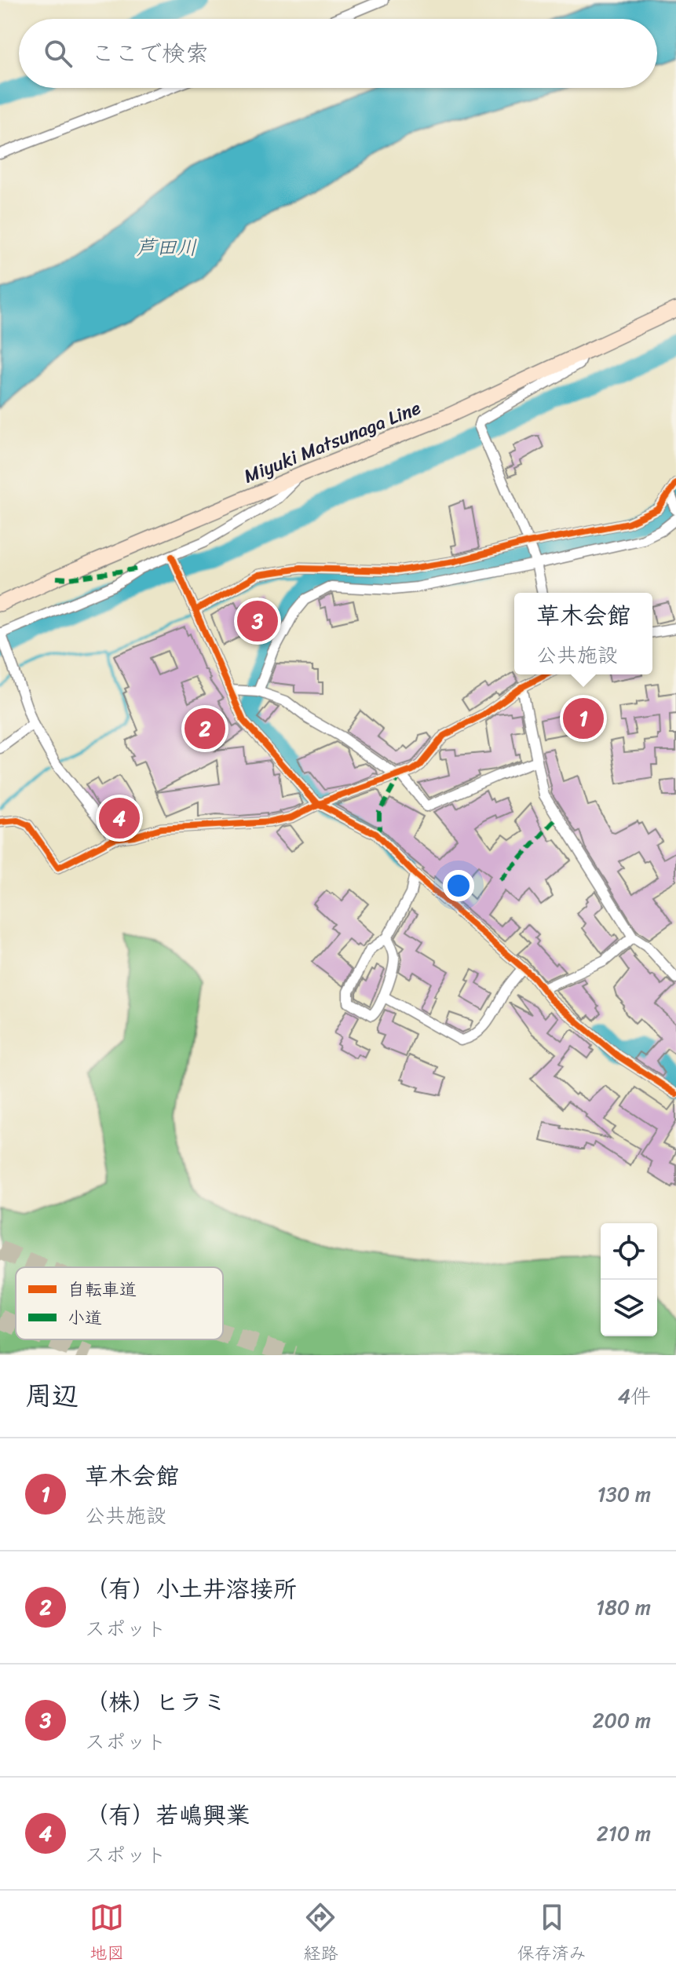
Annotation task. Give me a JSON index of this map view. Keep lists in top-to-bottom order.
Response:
{
  "streets": {
    "main road": ["Miyuki Matsunaga Line"]
  },
  "water": ["芦田川"],
  "legend": ["自転車道", "小道"],
  "page": {
    "search": "ここで検索",
    "popup": ["草木会館", "公共施設"],
    "pins": [
      "3",
      "1",
      "2",
      "4"
    ],
    "heading": ["周辺", "4件"],
    "list": [
      {
        "mark": "1",
        "name": "草木会館",
        "note": "公共施設",
        "value": "130 m"
      },
      {
        "mark": "2",
        "name": "（有）小土井溶接所",
        "note": "スポット",
        "value": "180 m"
      },
      {
        "mark": "3",
        "name": "（株）ヒラミ",
        "note": "スポット",
        "value": "200 m"
      },
      {
        "mark": "4",
        "name": "（有）若嶋興業",
        "note": "スポット",
        "value": "210 m"
      }
    ],
    "nav": ["地図", "経路", "保存済み"]
  }
}
